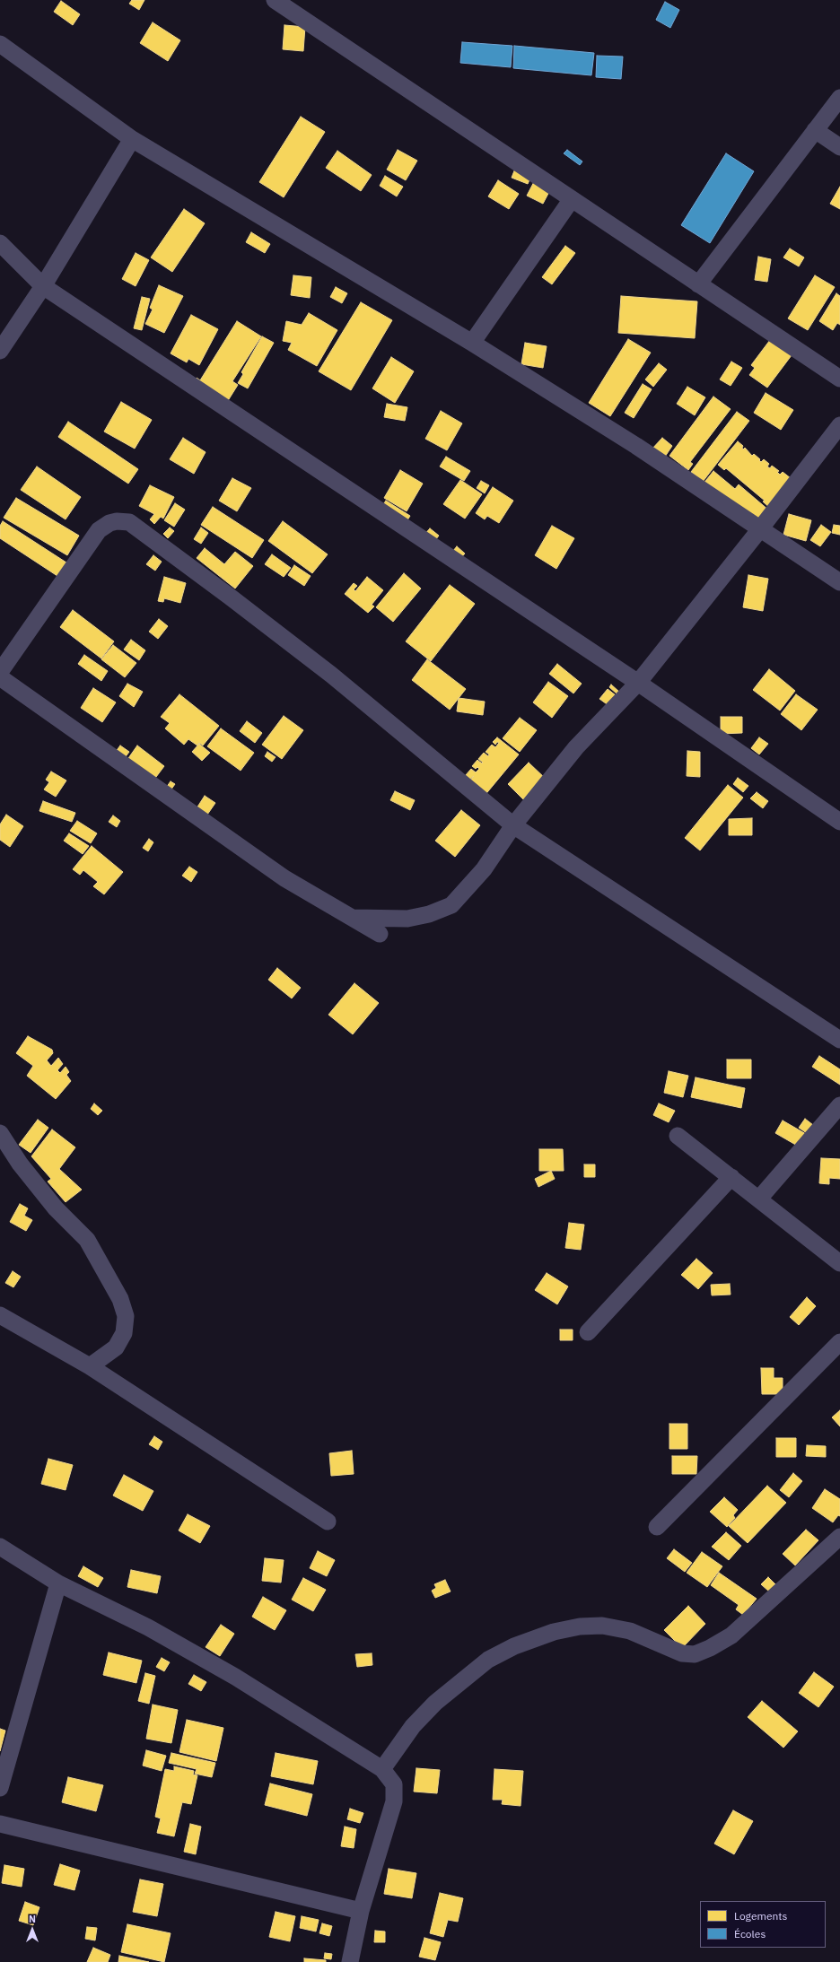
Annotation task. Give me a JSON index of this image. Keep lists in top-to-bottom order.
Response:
{
  "legend": ["Logements", "Écoles"],
  "north": "top"
}
